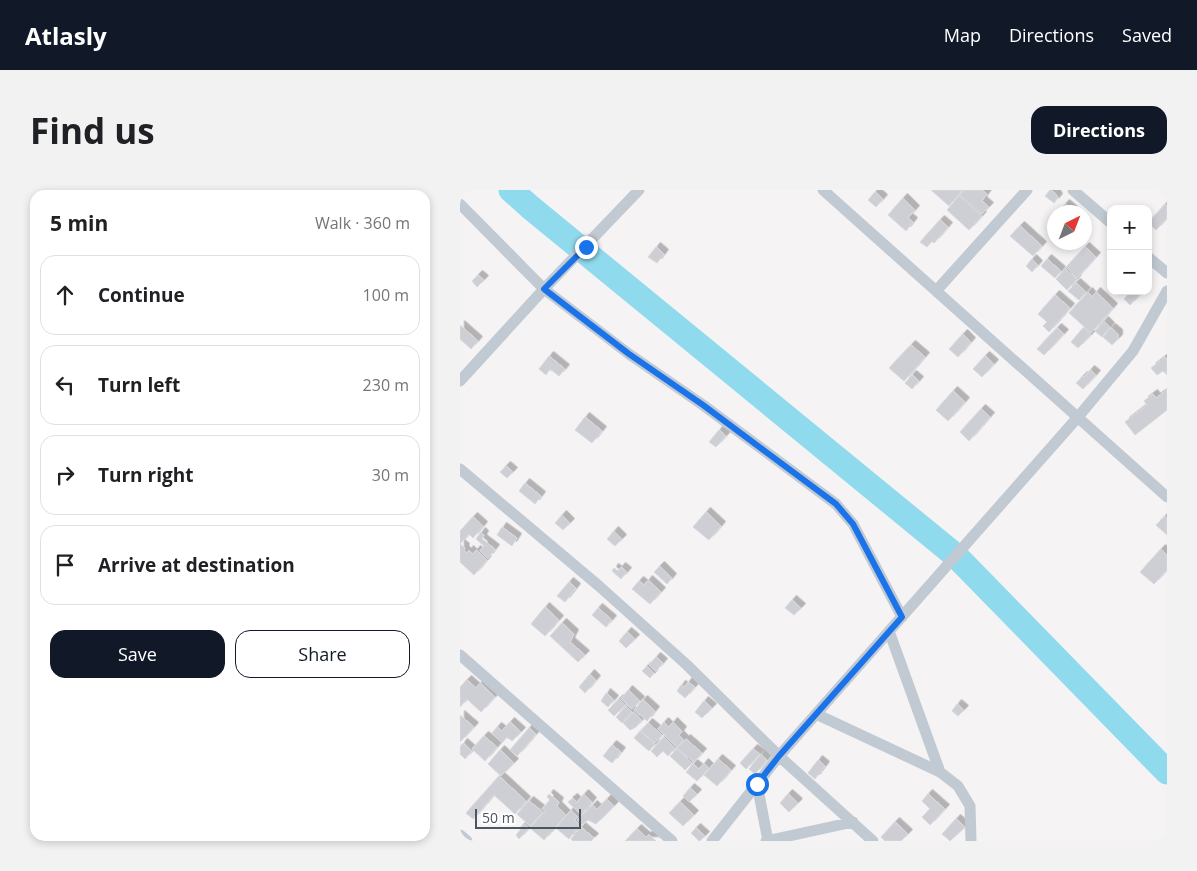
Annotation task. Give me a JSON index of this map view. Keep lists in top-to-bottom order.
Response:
{
  "scale_bar": "50 m",
  "north": "top right",
  "page": {
    "header": "Atlasly",
    "nav": ["Map", "Directions", "Saved"],
    "buttons": [
      "Directions",
      ["Save", "Share"]
    ],
    "title": "Find us",
    "heading": ["5 min", "Walk · 360 m"],
    "map_buttons": ["+", "−"],
    "list": [
      ["Continue", "100 m"],
      ["Turn left", "230 m"],
      ["Turn right", "30 m"],
      "Arrive at destination"
    ],
    "scale": "50 m"
  }
}
